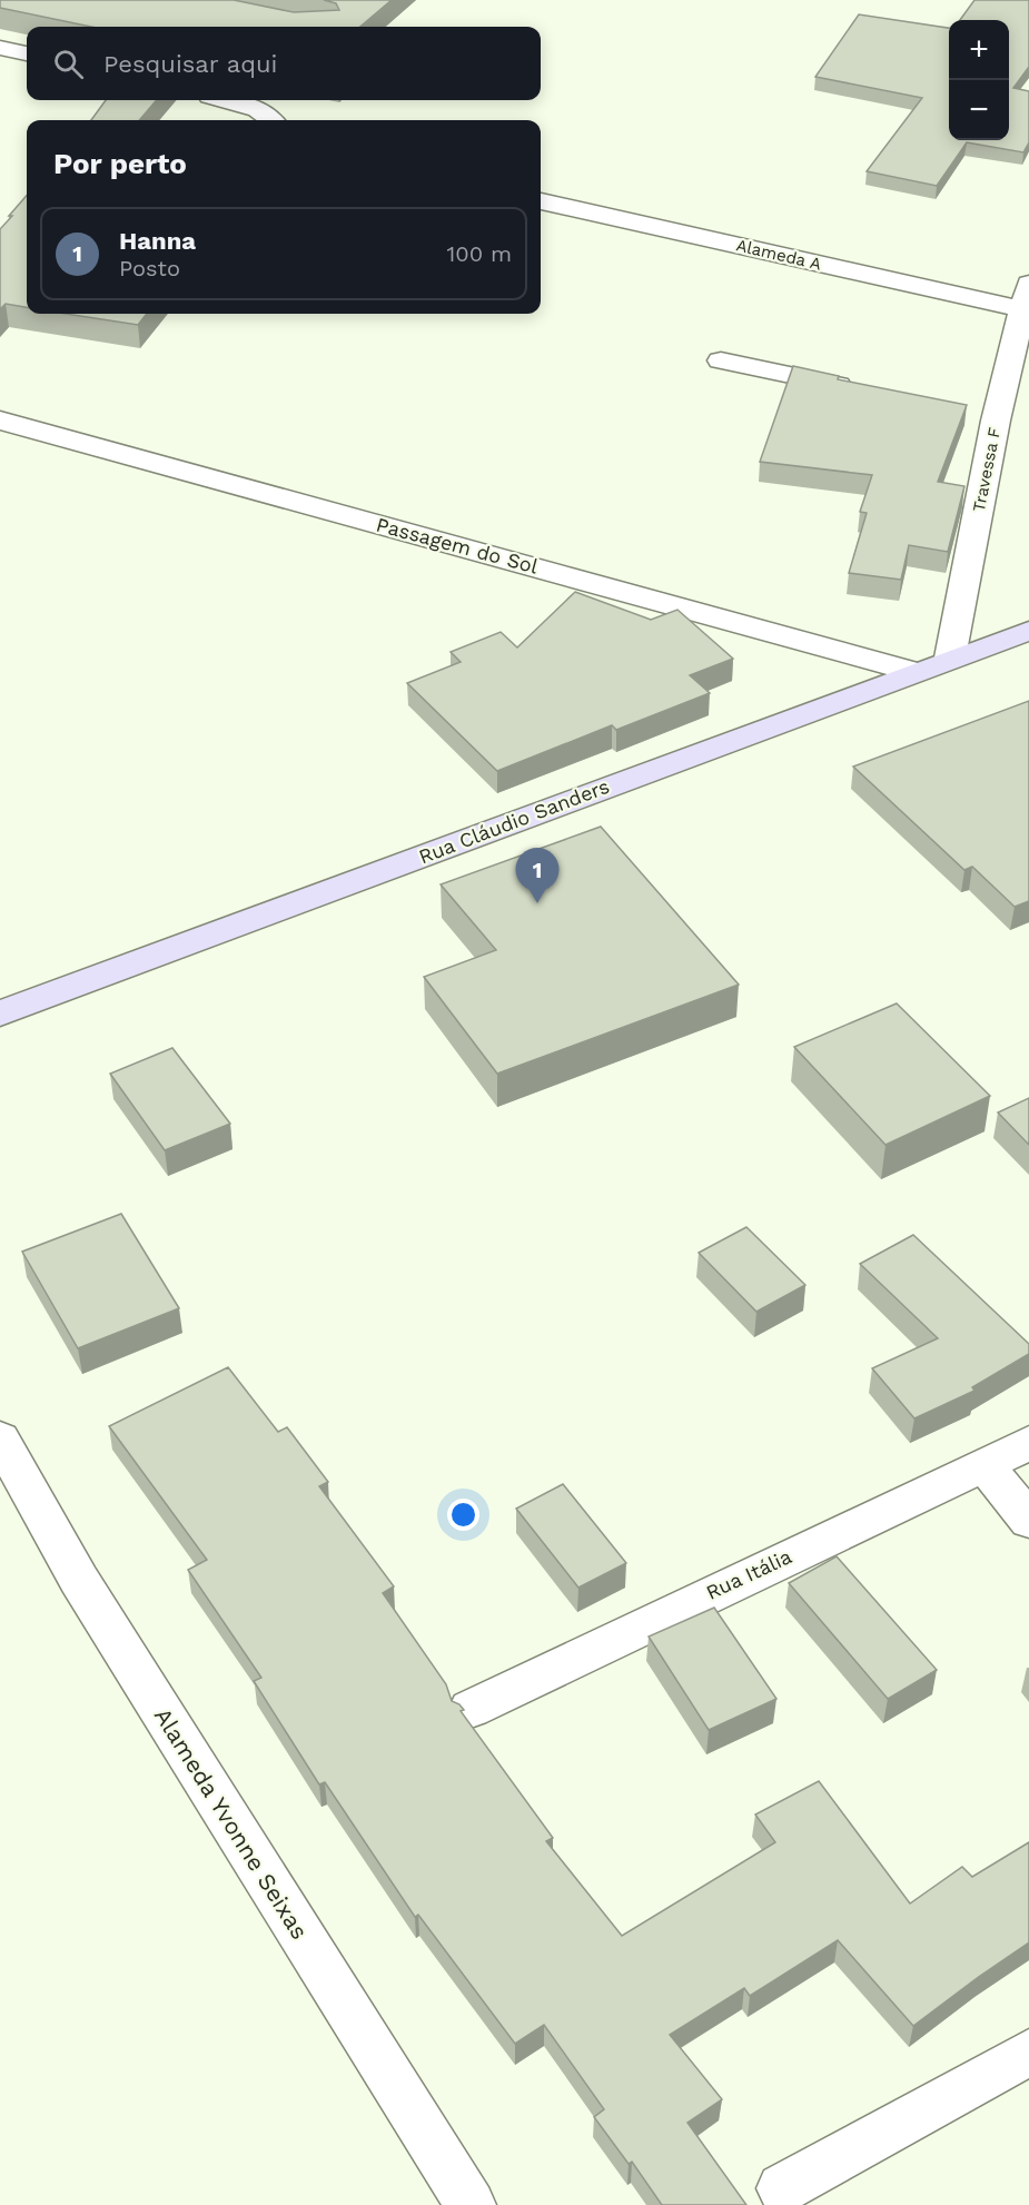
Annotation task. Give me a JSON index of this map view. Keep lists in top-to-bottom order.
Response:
{
  "streets": {
    "main road": ["Rua Cláudio Sanders"],
    "street": [
      "Alameda A",
      "Travessa F",
      "Passagem do Sol",
      "Rua Itália",
      "Alameda Yvonne Seixas"
    ]
  },
  "crossings": [
    ["Alameda A", "Travessa F"],
    ["Travessa F", "Rua Cláudio Sanders"],
    ["Passagem do Sol", "Rua Cláudio Sanders"]
  ],
  "page": {
    "map_buttons": ["+", "−"],
    "search": "Pesquisar aqui",
    "heading": "Por perto",
    "list": [
      {
        "mark": "1",
        "name": "Hanna",
        "note": "Posto",
        "value": "100 m"
      }
    ],
    "pins": "1"
  }
}
